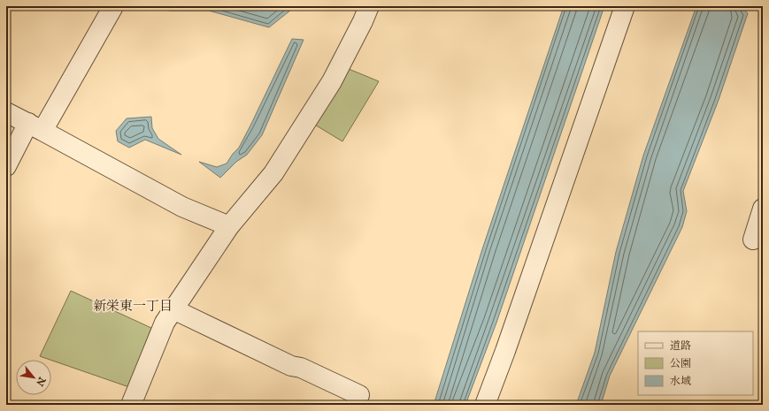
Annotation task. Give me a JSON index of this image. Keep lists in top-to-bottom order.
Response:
{
  "districts": ["新栄東一丁目"],
  "legend": ["道路", "公園", "水域"],
  "north": "bottom right"
}
